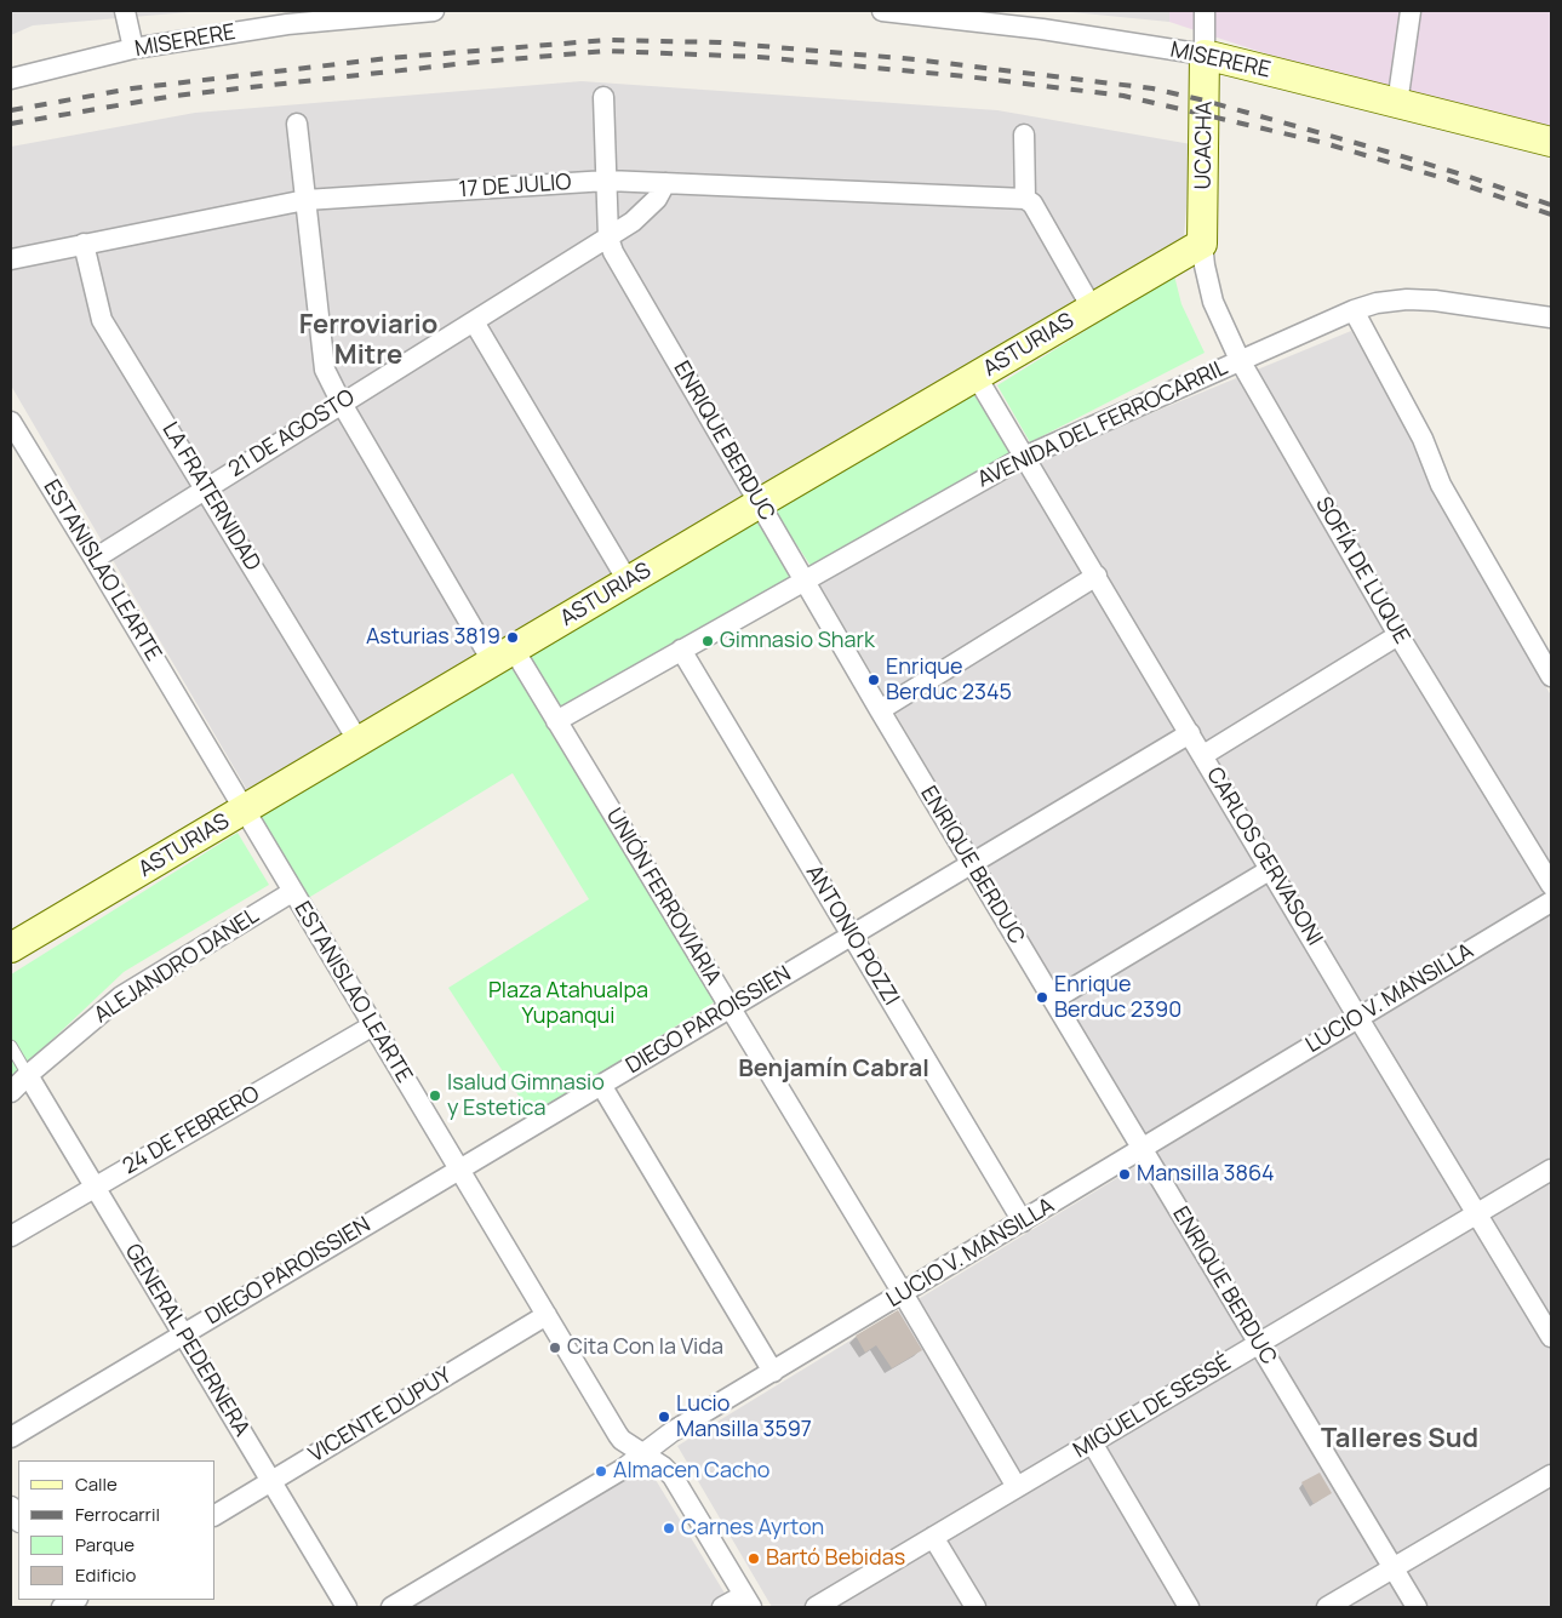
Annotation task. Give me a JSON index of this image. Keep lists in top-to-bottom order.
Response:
{
  "streets": {
    "street": [
      "MISERERE",
      "UCACHA",
      "17 DE JULIO",
      "ASTURIAS",
      "AVENIDA DEL FERROCARRIL",
      "21 DE AGOSTO",
      "ENRIQUE BERDUC",
      "LA FRATERNIDAD",
      "ESTANISLAO LEARTE",
      "SOFÍA DE LUQUE",
      "CARLOS GERVASONI",
      "UNIÓN FERROVIARIA",
      "ANTONIO POZZI",
      "ALEJANDRO DANEL",
      "LUCIO V. MANSILLA",
      "DIEGO PAROISSIEN",
      "24 DE FEBRERO",
      "GENERAL PEDERNERA",
      "MIGUEL DE SESSÉ",
      "VICENTE DUPUY"
    ]
  },
  "crossings": [
    ["MISERERE", "UCACHA"],
    ["UCACHA", "ASTURIAS"],
    ["UCACHA", "SOFÍA DE LUQUE"],
    ["17 DE JULIO", "21 DE AGOSTO"],
    ["17 DE JULIO", "ENRIQUE BERDUC"],
    ["17 DE JULIO", "LA FRATERNIDAD"],
    ["17 DE JULIO", "UNIÓN FERROVIARIA"],
    ["ASTURIAS", "ENRIQUE BERDUC"],
    ["ASTURIAS", "LA FRATERNIDAD"],
    ["ASTURIAS", "ESTANISLAO LEARTE"],
    ["ASTURIAS", "SOFÍA DE LUQUE"],
    ["ASTURIAS", "CARLOS GERVASONI"],
    ["ASTURIAS", "UNIÓN FERROVIARIA"],
    ["AVENIDA DEL FERROCARRIL", "ENRIQUE BERDUC"],
    ["AVENIDA DEL FERROCARRIL", "SOFÍA DE LUQUE"],
    ["AVENIDA DEL FERROCARRIL", "CARLOS GERVASONI"],
    ["AVENIDA DEL FERROCARRIL", "UNIÓN FERROVIARIA"],
    ["AVENIDA DEL FERROCARRIL", "ANTONIO POZZI"],
    ["21 DE AGOSTO", "ENRIQUE BERDUC"],
    ["21 DE AGOSTO", "LA FRATERNIDAD"],
    ["21 DE AGOSTO", "ESTANISLAO LEARTE"],
    ["21 DE AGOSTO", "UNIÓN FERROVIARIA"],
    ["ENRIQUE BERDUC", "LUCIO V. MANSILLA"],
    ["ENRIQUE BERDUC", "DIEGO PAROISSIEN"],
    ["ENRIQUE BERDUC", "MIGUEL DE SESSÉ"],
    ["ESTANISLAO LEARTE", "ALEJANDRO DANEL"],
    ["ESTANISLAO LEARTE", "LUCIO V. MANSILLA"],
    ["ESTANISLAO LEARTE", "DIEGO PAROISSIEN"],
    ["ESTANISLAO LEARTE", "24 DE FEBRERO"],
    ["ESTANISLAO LEARTE", "VICENTE DUPUY"],
    ["CARLOS GERVASONI", "LUCIO V. MANSILLA"],
    ["CARLOS GERVASONI", "DIEGO PAROISSIEN"],
    ["CARLOS GERVASONI", "MIGUEL DE SESSÉ"],
    ["UNIÓN FERROVIARIA", "LUCIO V. MANSILLA"],
    ["UNIÓN FERROVIARIA", "DIEGO PAROISSIEN"],
    ["UNIÓN FERROVIARIA", "MIGUEL DE SESSÉ"],
    ["ANTONIO POZZI", "LUCIO V. MANSILLA"],
    ["ANTONIO POZZI", "DIEGO PAROISSIEN"],
    ["ALEJANDRO DANEL", "GENERAL PEDERNERA"],
    ["DIEGO PAROISSIEN", "GENERAL PEDERNERA"],
    ["24 DE FEBRERO", "GENERAL PEDERNERA"],
    ["GENERAL PEDERNERA", "VICENTE DUPUY"]
  ],
  "districts": ["Ferroviario Mitre", "Benjamín Cabral", "Talleres Sud"],
  "parks": ["Plaza Atahualpa Yupanqui"],
  "places": [
    "Asturias 3819",
    "Gimnasio Shark",
    "Enrique Berduc 2345",
    "Enrique Berduc 2390",
    "Isalud Gimnasio y Estetica",
    "Mansilla 3864",
    "Cita Con la Vida",
    "Lucio Mansilla 3597",
    "Almacen Cacho",
    "Carnes Ayrton",
    "Bartó Bebidas"
  ],
  "legend": [
    "Calle",
    "Ferrocarril",
    "Parque",
    "Edificio"
  ]
}
